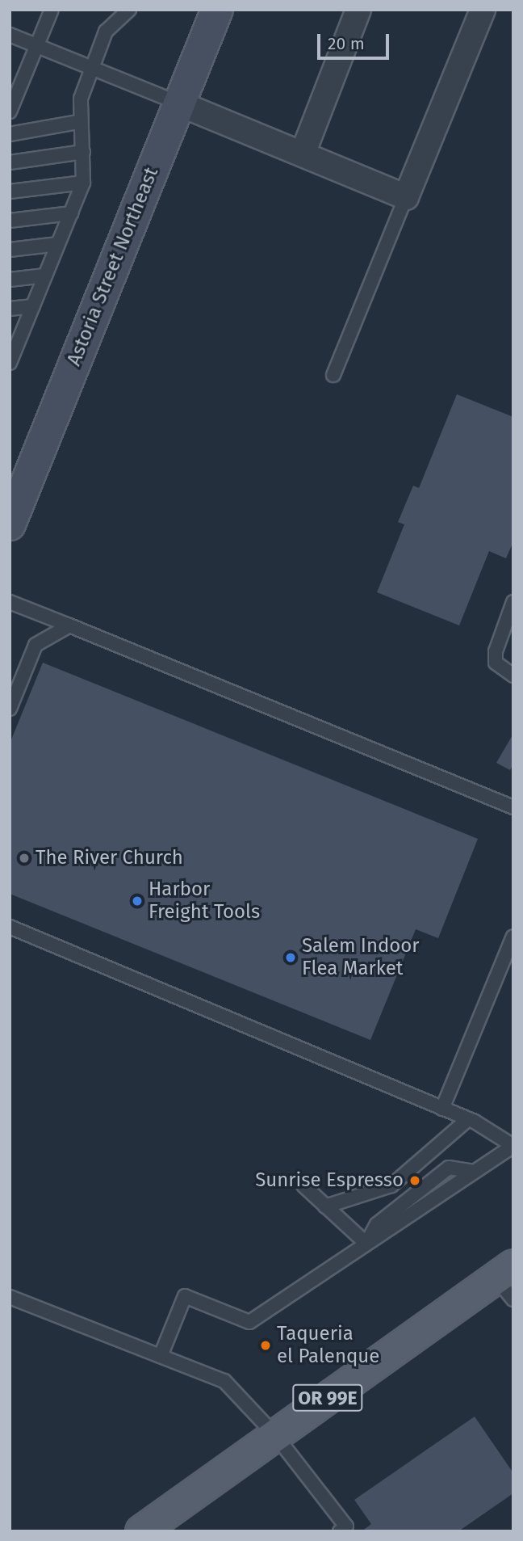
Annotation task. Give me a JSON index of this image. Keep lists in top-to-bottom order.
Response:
{
  "streets": {
    "main road": ["OR 99E"],
    "street": ["Astoria Street Northeast"]
  },
  "places": [
    "The River Church",
    "Harbor Freight Tools",
    "Salem Indoor Flea Market",
    "Sunrise Espresso",
    "Taqueria el Palenque"
  ],
  "scale_bar": "20 m"
}
